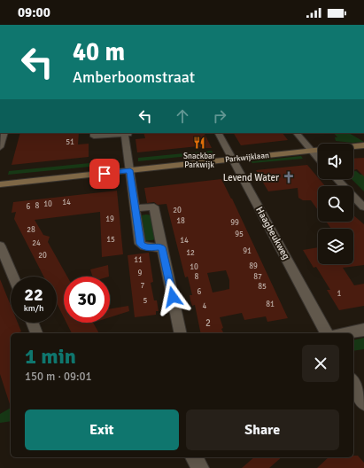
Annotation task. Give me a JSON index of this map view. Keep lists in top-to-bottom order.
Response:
{
  "streets": {
    "street": ["Parkwijklaan", "Haagbeukweg"]
  },
  "crossings": [
    ["Parkwijklaan", "Haagbeukweg"]
  ],
  "places": {
    "restaurant": ["Snackbar Parkwijk"],
    "church": ["Levend Water"]
  },
  "house_numbers": [
    "51",
    "14",
    "10",
    "8",
    "6",
    "20",
    "19",
    "18",
    "99",
    "28",
    "95",
    "15",
    "14",
    "24",
    "91",
    "12",
    "20",
    "11",
    "89",
    "10",
    "9",
    "8",
    "87",
    "7",
    "85",
    "6",
    "1",
    "5",
    "81",
    "4",
    "2"
  ],
  "page": {
    "status": "09:00",
    "turn": ["40 m", "Amberboomstraat"],
    "speed": "22 km/h",
    "limit": "30",
    "heading": ["1 min", "150 m · 09:01"],
    "buttons": ["Exit", "Share"]
  }
}
